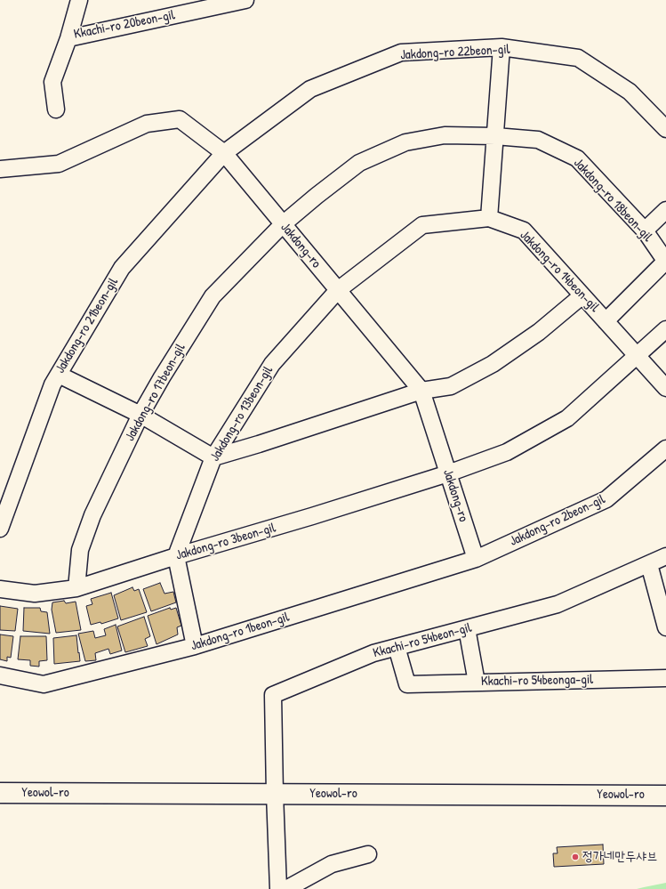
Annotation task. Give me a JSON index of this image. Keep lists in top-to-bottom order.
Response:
{
  "streets": {
    "street": [
      "Kkachi-ro 20beon-gil",
      "Jakdong-ro 22beon-gil",
      "Jakdong-ro 18beon-gil",
      "Jakdong-ro",
      "Jakdong-ro 14beon-gil",
      "Jakdong-ro 21beon-gil",
      "Jakdong-ro 17beon-gil",
      "Jakdong-ro 13beon-gil",
      "Jakdong-ro 2beon-gil",
      "Jakdong-ro 3beon-gil",
      "Jakdong-ro 1beon-gil",
      "Kkachi-ro 54beon-gil",
      "Kkachi-ro 54beonga-gil",
      "Yeowol-ro"
    ]
  },
  "crossings": [
    ["Jakdong-ro 22beon-gil", "Jakdong-ro"],
    ["Jakdong-ro 22beon-gil", "Jakdong-ro 21beon-gil"],
    ["Jakdong-ro 18beon-gil", "Jakdong-ro"],
    ["Jakdong-ro 18beon-gil", "Jakdong-ro 17beon-gil"],
    ["Jakdong-ro", "Jakdong-ro 14beon-gil"],
    ["Jakdong-ro", "Jakdong-ro 21beon-gil"],
    ["Jakdong-ro", "Jakdong-ro 17beon-gil"],
    ["Jakdong-ro", "Jakdong-ro 13beon-gil"],
    ["Jakdong-ro", "Jakdong-ro 2beon-gil"],
    ["Jakdong-ro", "Jakdong-ro 3beon-gil"],
    ["Jakdong-ro", "Jakdong-ro 1beon-gil"],
    ["Jakdong-ro 14beon-gil", "Jakdong-ro 13beon-gil"],
    ["Jakdong-ro 14beon-gil", "Jakdong-ro 3beon-gil"],
    ["Jakdong-ro 17beon-gil", "Jakdong-ro 3beon-gil"],
    ["Jakdong-ro 13beon-gil", "Jakdong-ro 3beon-gil"],
    ["Jakdong-ro 2beon-gil", "Jakdong-ro 1beon-gil"],
    ["Kkachi-ro 54beon-gil", "Kkachi-ro 54beonga-gil"],
    ["Kkachi-ro 54beon-gil", "Yeowol-ro"]
  ],
  "places": ["정가네만두샤브"]
}
